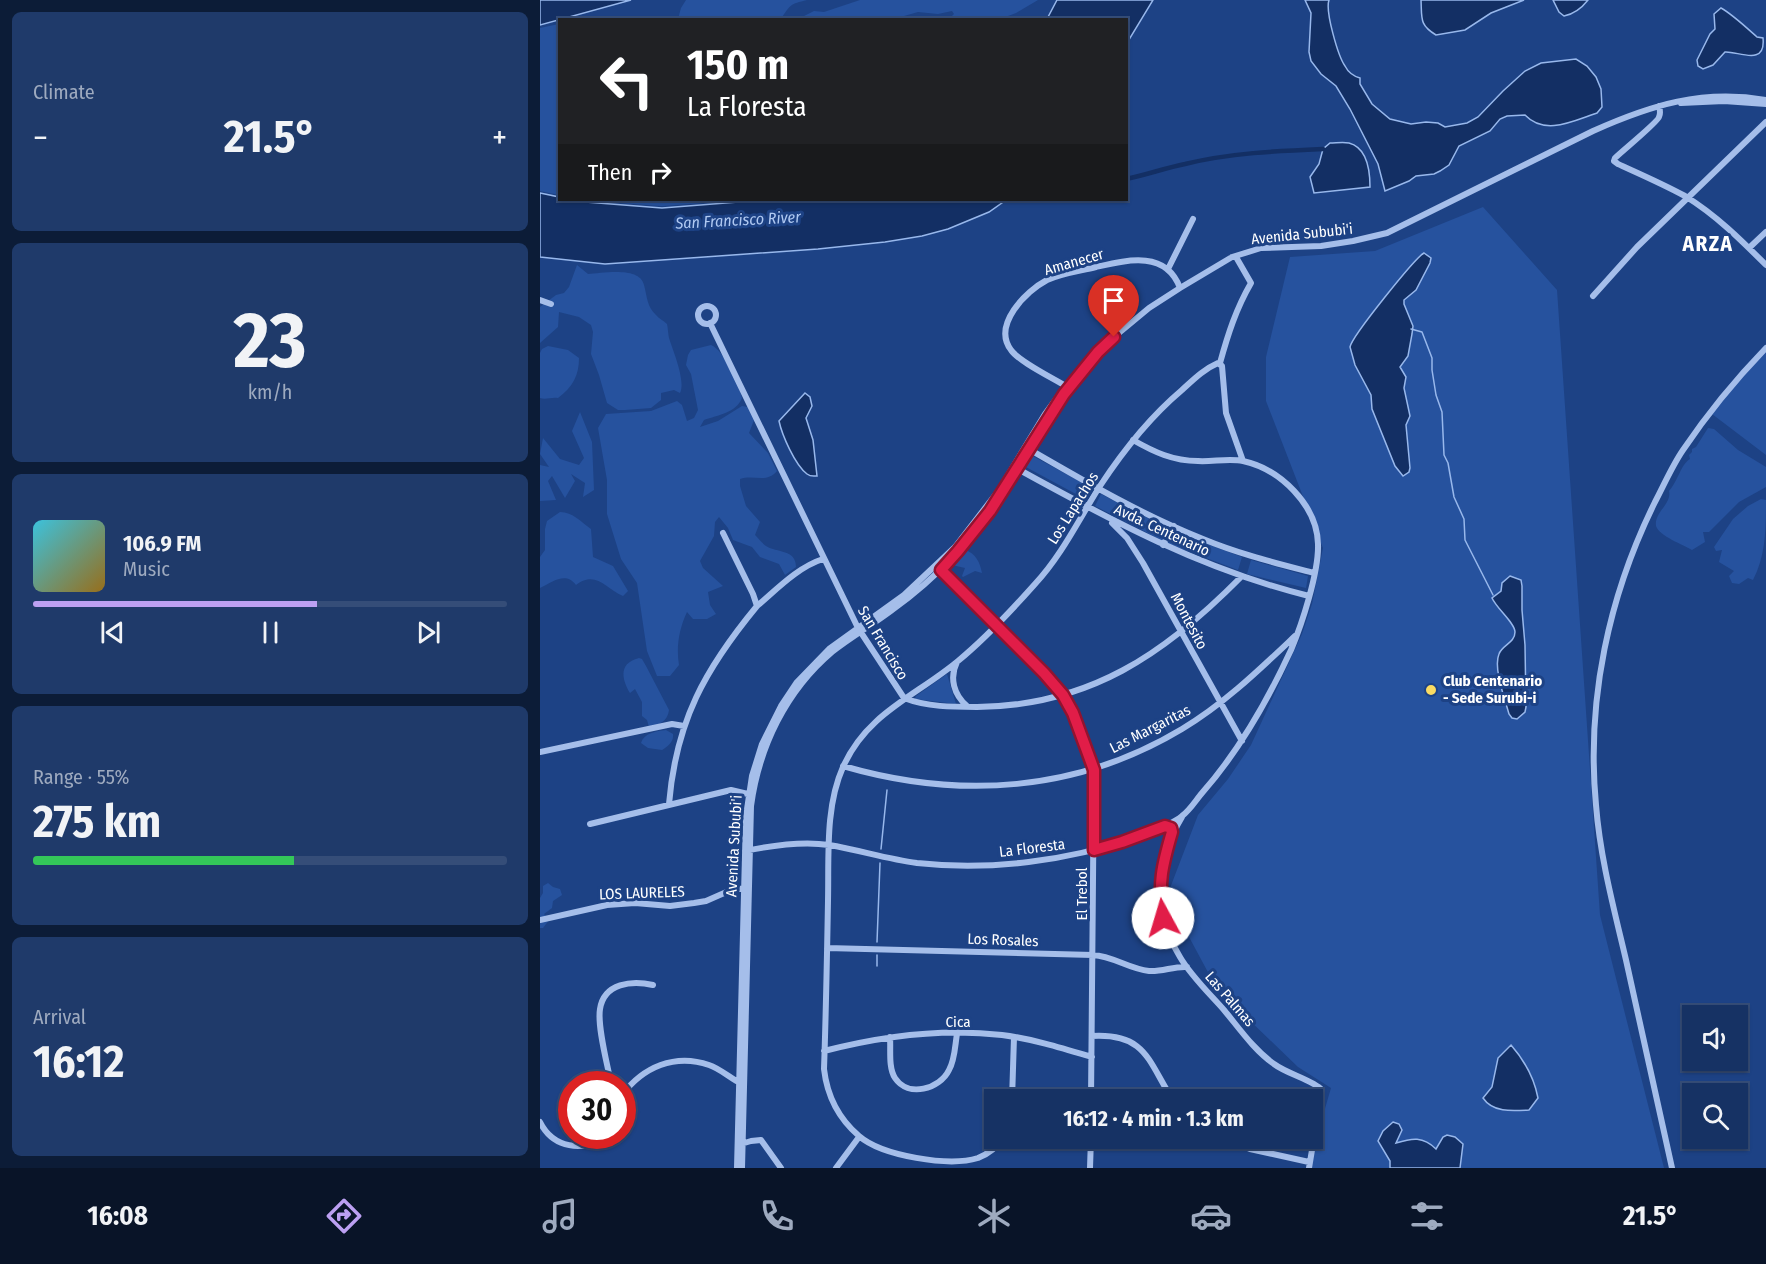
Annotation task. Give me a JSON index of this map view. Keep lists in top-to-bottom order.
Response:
{
  "streets": {
    "street": [
      "Avenida Sububi'i",
      "Amanecer",
      "Los Lapachos",
      "Avda. Centenario",
      "Montesito",
      "San Francisco",
      "Las Margaritas",
      "La Floresta",
      "LOS LAURELES",
      "El Trebol",
      "Los Rosales",
      "Las Palmas",
      "Cica"
    ]
  },
  "crossings": [
    ["Avenida Sububi'i", "Amanecer"],
    ["Avenida Sububi'i", "Avda. Centenario"],
    ["Avenida Sububi'i", "San Francisco"],
    ["Avenida Sububi'i", "La Floresta"],
    ["Avenida Sububi'i", "LOS LAURELES"],
    ["Avenida Sububi'i", "El Trebol"],
    ["Los Lapachos", "Avda. Centenario"],
    ["Los Lapachos", "San Francisco"],
    ["Los Lapachos", "Las Margaritas"],
    ["Los Lapachos", "La Floresta"],
    ["Los Lapachos", "El Trebol"],
    ["Los Lapachos", "Los Rosales"],
    ["Los Lapachos", "Cica"],
    ["Avda. Centenario", "Montesito"],
    ["Avda. Centenario", "San Francisco"],
    ["Avda. Centenario", "La Floresta"],
    ["Montesito", "San Francisco"],
    ["Montesito", "Las Margaritas"],
    ["Montesito", "La Floresta"],
    ["San Francisco", "El Trebol"],
    ["Las Margaritas", "La Floresta"],
    ["Las Margaritas", "El Trebol"],
    ["La Floresta", "El Trebol"],
    ["La Floresta", "Las Palmas"],
    ["El Trebol", "Los Rosales"],
    ["El Trebol", "Cica"],
    ["Los Rosales", "Las Palmas"]
  ],
  "districts": ["ARZA"],
  "water": ["San Francisco River"],
  "places": ["Club Centenario - Sede Surubi-i"],
  "page": {
    "tile": [
      "Climate",
      ["23", "km/h"],
      ["Range · 55%", "275 km"],
      ["Arrival", "16:12"]
    ],
    "turn": ["150 m", "La Floresta"],
    "heat": ["−", "21.5°", "+"],
    "then": "Then",
    "song": ["106.9 FM", "Music"],
    "limit": "30",
    "trip": "16:12 · 4 min · 1.3 km",
    "tabs": ["16:08", "21.5°"]
  }
}
